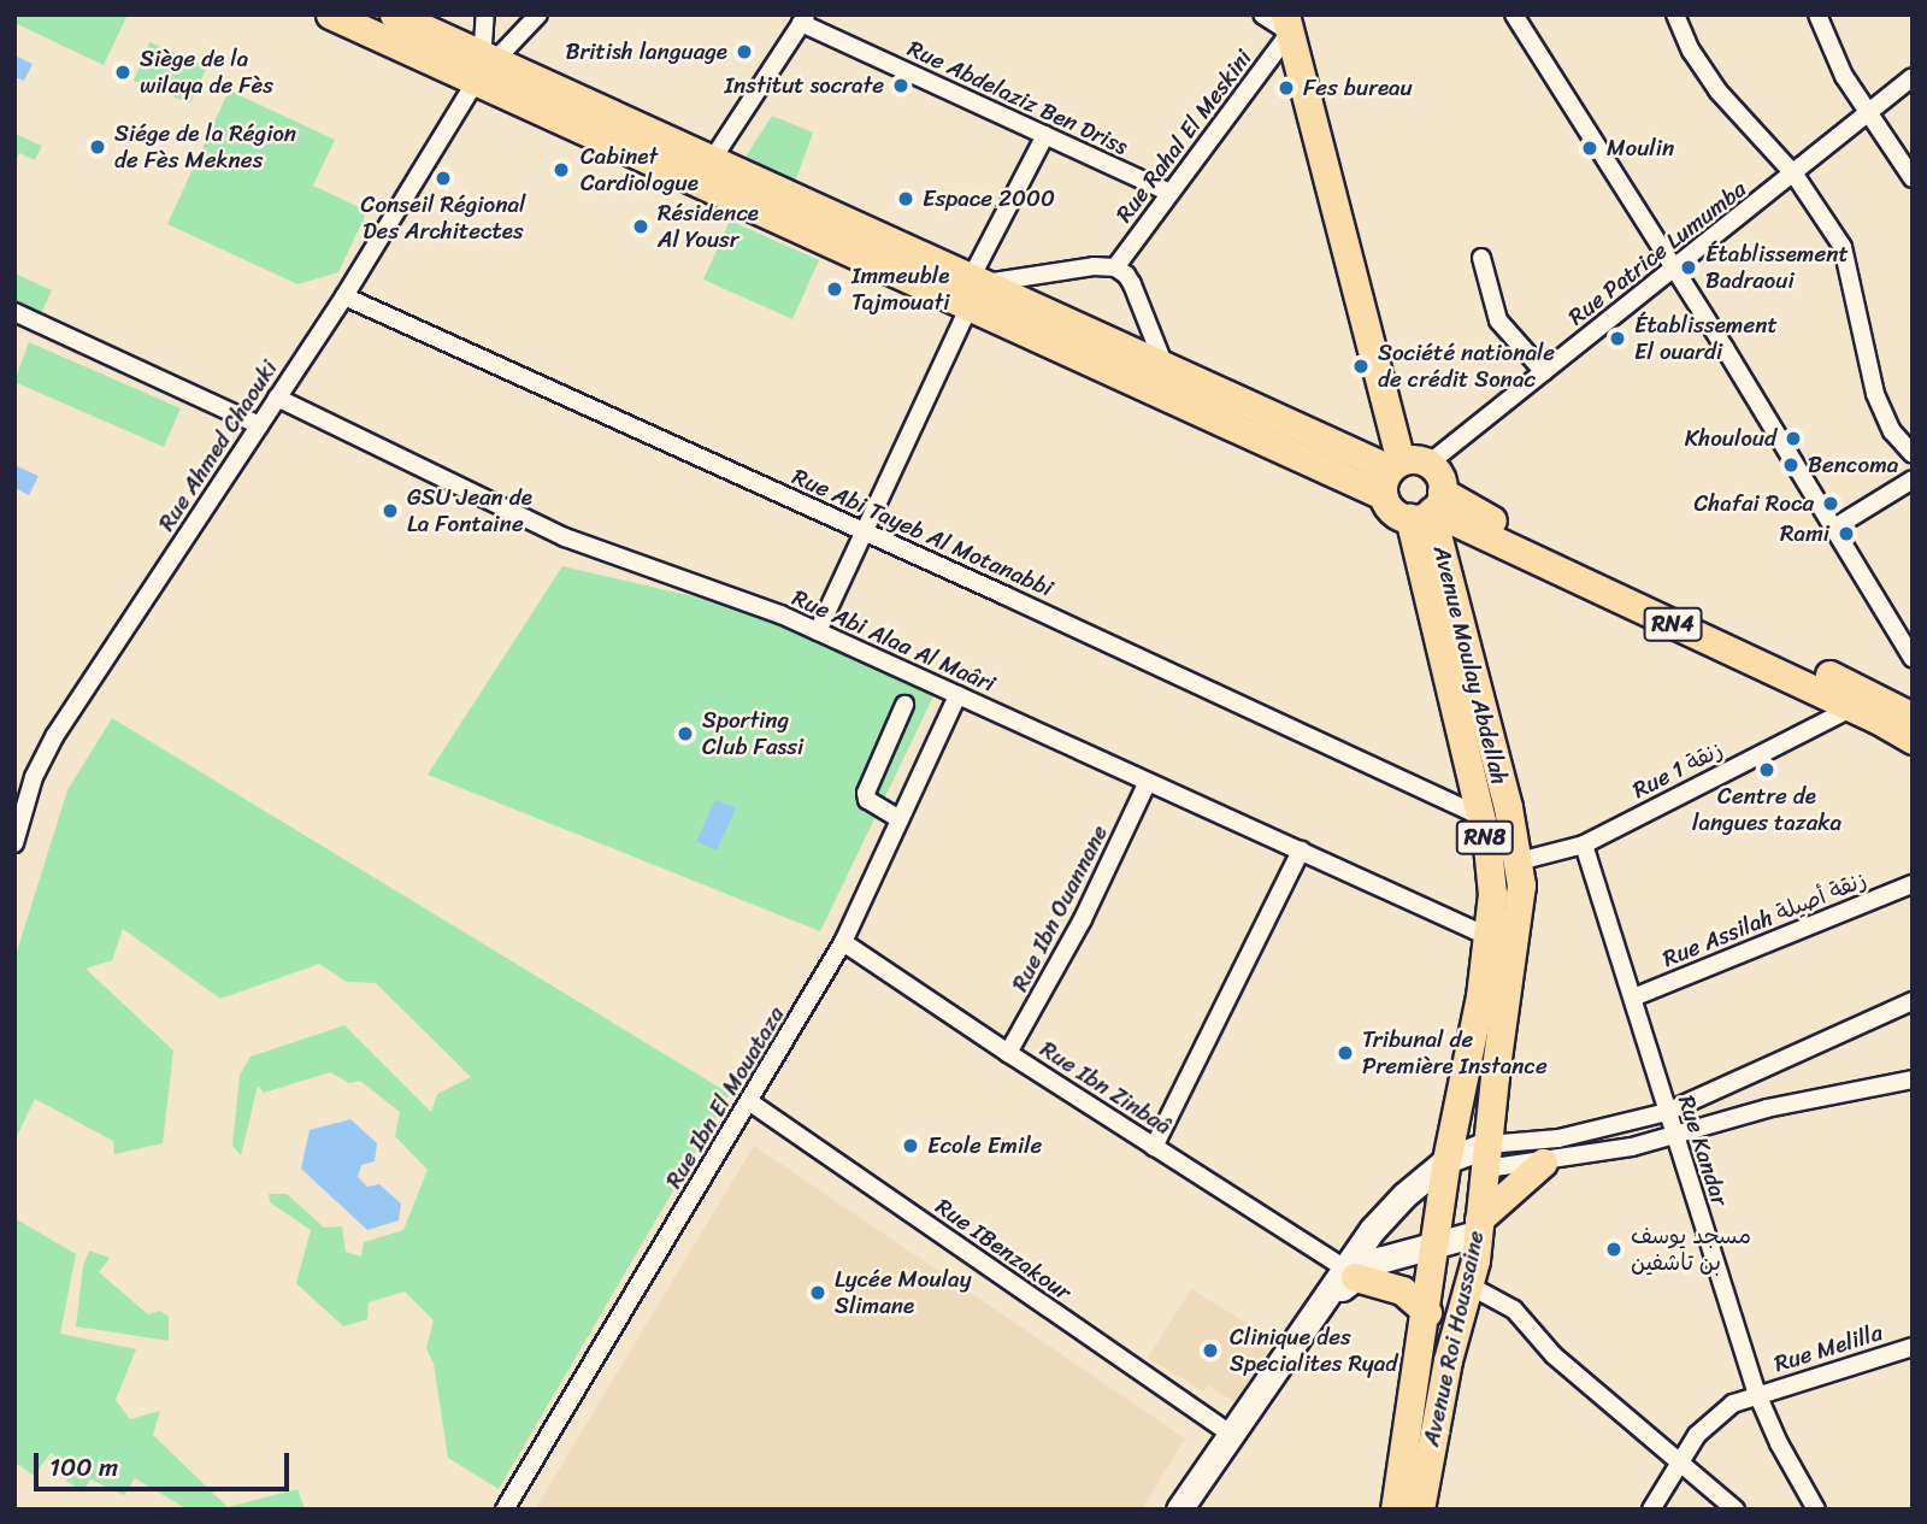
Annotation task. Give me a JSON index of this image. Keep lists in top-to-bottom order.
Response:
{
  "streets": {
    "main road": [
      "RN4",
      "Avenue Moulay Abdellah",
      "RN8",
      "Avenue Roi Houssaine"
    ],
    "street": [
      "Rue Abdelaziz Ben Driss",
      "Rue Rahal El Meskini",
      "Rue Patrice Lumumba",
      "Rue Ahmed Chaouki",
      "Rue Abi Tayeb Al Motanabbi",
      "Rue Abi Alaa Al Maâri",
      "Rue 1 زنقة",
      "Rue Ibn Ouannane",
      "Rue Assilah زنقة أصيلة",
      "Rue Ibn Zinbaâ",
      "Rue Ibn El Mouataza",
      "Rue Kandar",
      "Rue IBenzakour",
      "Rue Melilla"
    ]
  },
  "crossings": [
    ["Rue Abdelaziz Ben Driss", "Rue Rahal El Meskini"],
    ["Rue Patrice Lumumba", "RN4"],
    ["Rue Patrice Lumumba", "Avenue Moulay Abdellah"],
    ["Rue Patrice Lumumba", "RN8"],
    ["Rue Ahmed Chaouki", "Rue Abi Tayeb Al Motanabbi"],
    ["Rue Ahmed Chaouki", "Rue Abi Alaa Al Maâri"],
    ["Rue Abi Tayeb Al Motanabbi", "Avenue Moulay Abdellah"],
    ["RN4", "Avenue Moulay Abdellah"],
    ["RN4", "Rue 1 زنقة"],
    ["RN4", "RN8"],
    ["Rue Abi Alaa Al Maâri", "Avenue Moulay Abdellah"],
    ["Rue Abi Alaa Al Maâri", "Rue Ibn Ouannane"],
    ["Rue Abi Alaa Al Maâri", "Rue Ibn El Mouataza"],
    ["Avenue Moulay Abdellah", "Rue 1 زنقة"],
    ["Avenue Moulay Abdellah", "RN8"],
    ["Avenue Moulay Abdellah", "Avenue Roi Houssaine"],
    ["Rue 1 زنقة", "Rue Kandar"],
    ["Rue Ibn Ouannane", "Rue Ibn Zinbaâ"],
    ["Rue Assilah زنقة أصيلة", "Rue Kandar"],
    ["Rue Ibn Zinbaâ", "Rue Ibn El Mouataza"],
    ["Rue Ibn El Mouataza", "Rue IBenzakour"],
    ["Rue Kandar", "Rue Melilla"]
  ],
  "places": [
    "British language",
    "Siège de la wilaya de Fès",
    "Institut socrate",
    "Fes bureau",
    "Siége de la Région de Fès Meknes",
    "Moulin",
    "Cabinet Cardiologue",
    "Conseil Régional Des Architectes",
    "Espace 2000",
    "Résidence Al Yousr",
    "Établissement Badraoui",
    "Immeuble Tajmouati",
    "Établissement El ouardi",
    "Société nationale de crédit Sonac",
    "Khouloud",
    "Bencoma",
    "Chafai Roca",
    "GSU Jean de La Fontaine",
    "Rami",
    "Sporting Club Fassi",
    "Centre de langues tazaka",
    "Tribunal de Première Instance",
    "Ecole Emile",
    "مسجد يوسف بن تاشفين",
    "Lycée Moulay Slimane",
    "Clinique des Specialites Ryad"
  ],
  "scale_bar": "100 m"
}
